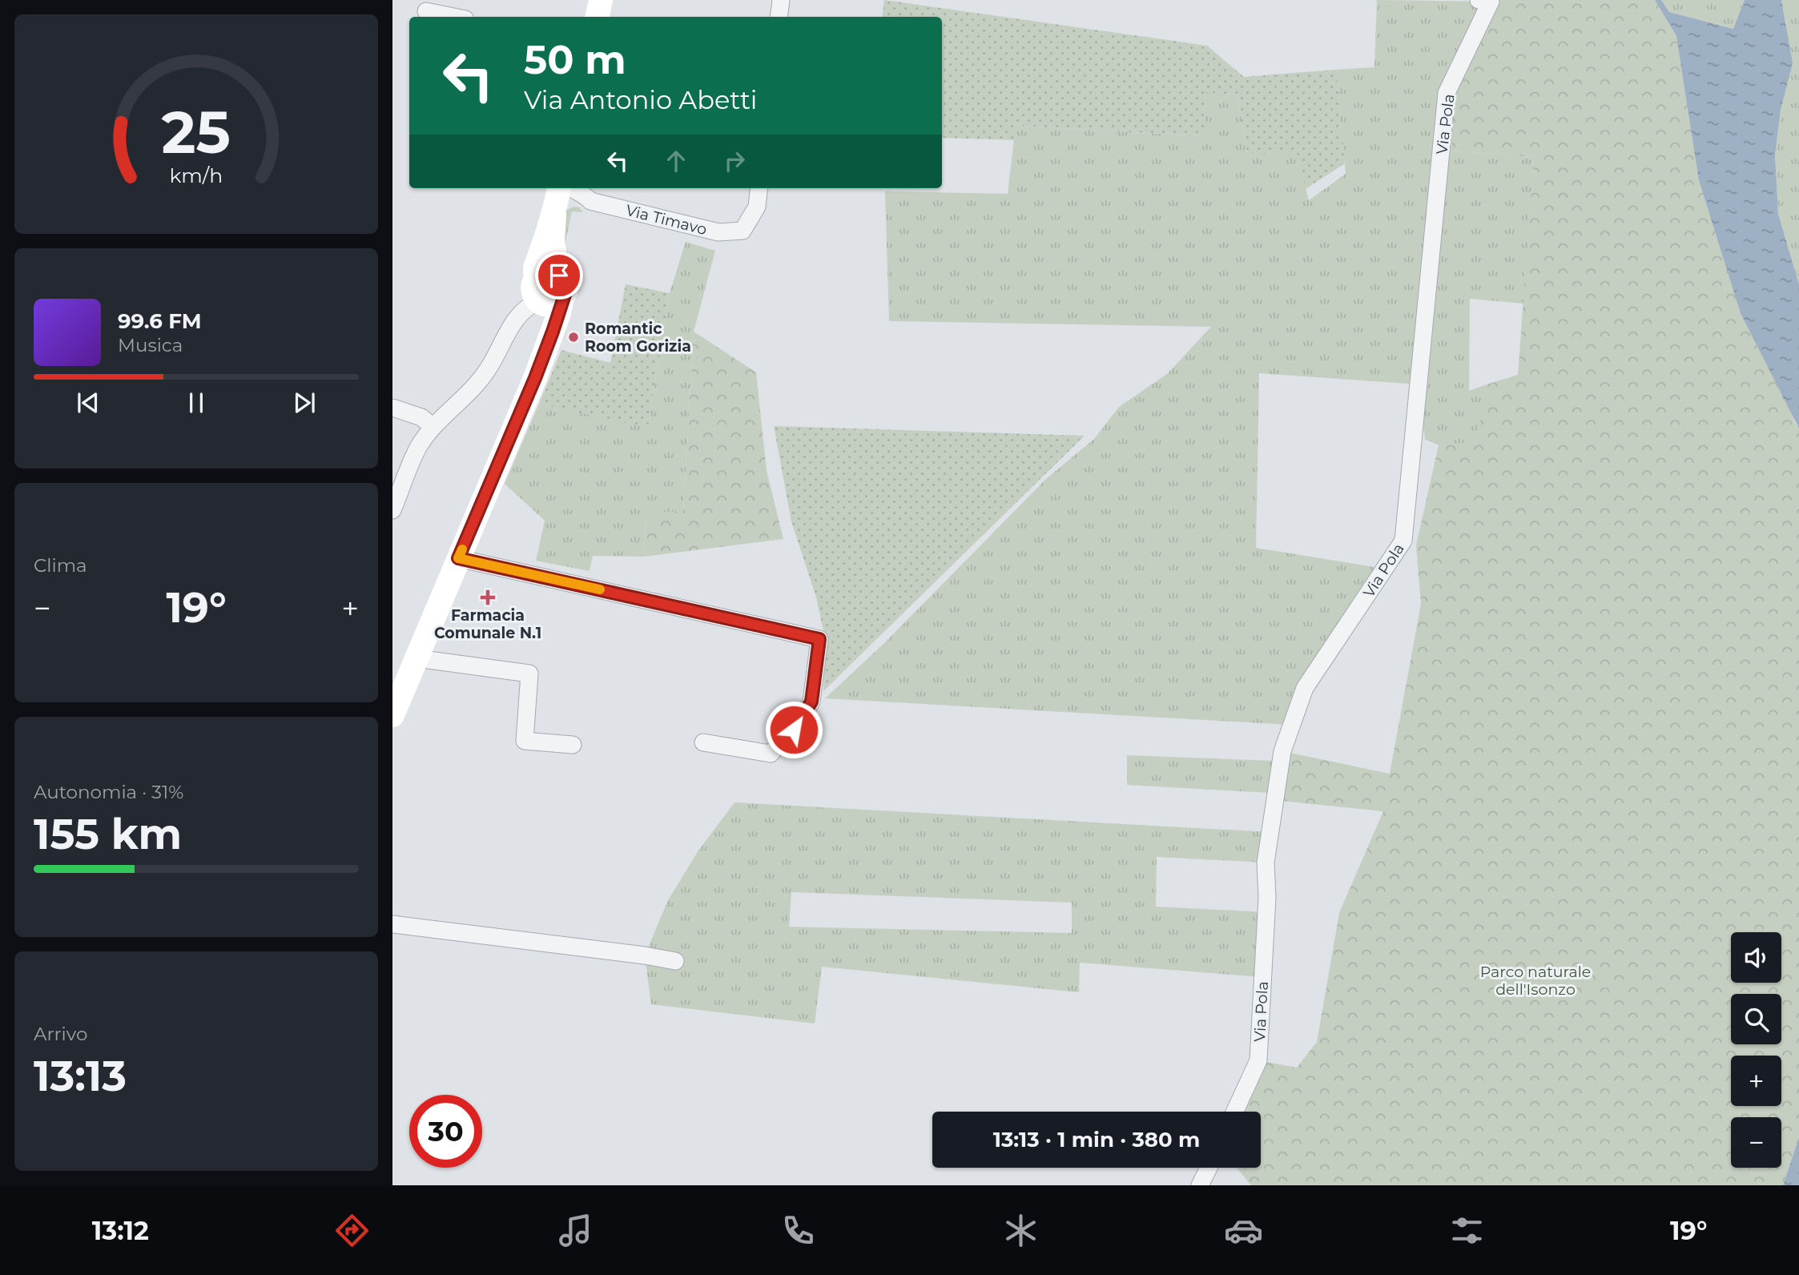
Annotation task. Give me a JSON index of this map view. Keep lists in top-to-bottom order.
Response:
{
  "streets": {
    "street": ["Via Pola", "Via Timavo"]
  },
  "parks": ["Parco naturale dell'Isonzo"],
  "places": {
    "other": ["Romantic Room Gorizia"],
    "health": ["Farmacia Comunale N.1"]
  },
  "page": {
    "turn": ["50 m", "Via Antonio Abetti"],
    "song": ["99.6 FM", "Musica"],
    "tile": [
      "Clima",
      ["Autonomia · 31%", "155 km"],
      ["Arrivo", "13:13"]
    ],
    "heat": ["−", "19°", "+"],
    "map_buttons": ["+", "−"],
    "limit": "30",
    "trip": "13:13 · 1 min · 380 m",
    "tabs": ["13:12", "19°"],
    "gauge": ["25", "km/h"]
  }
}
